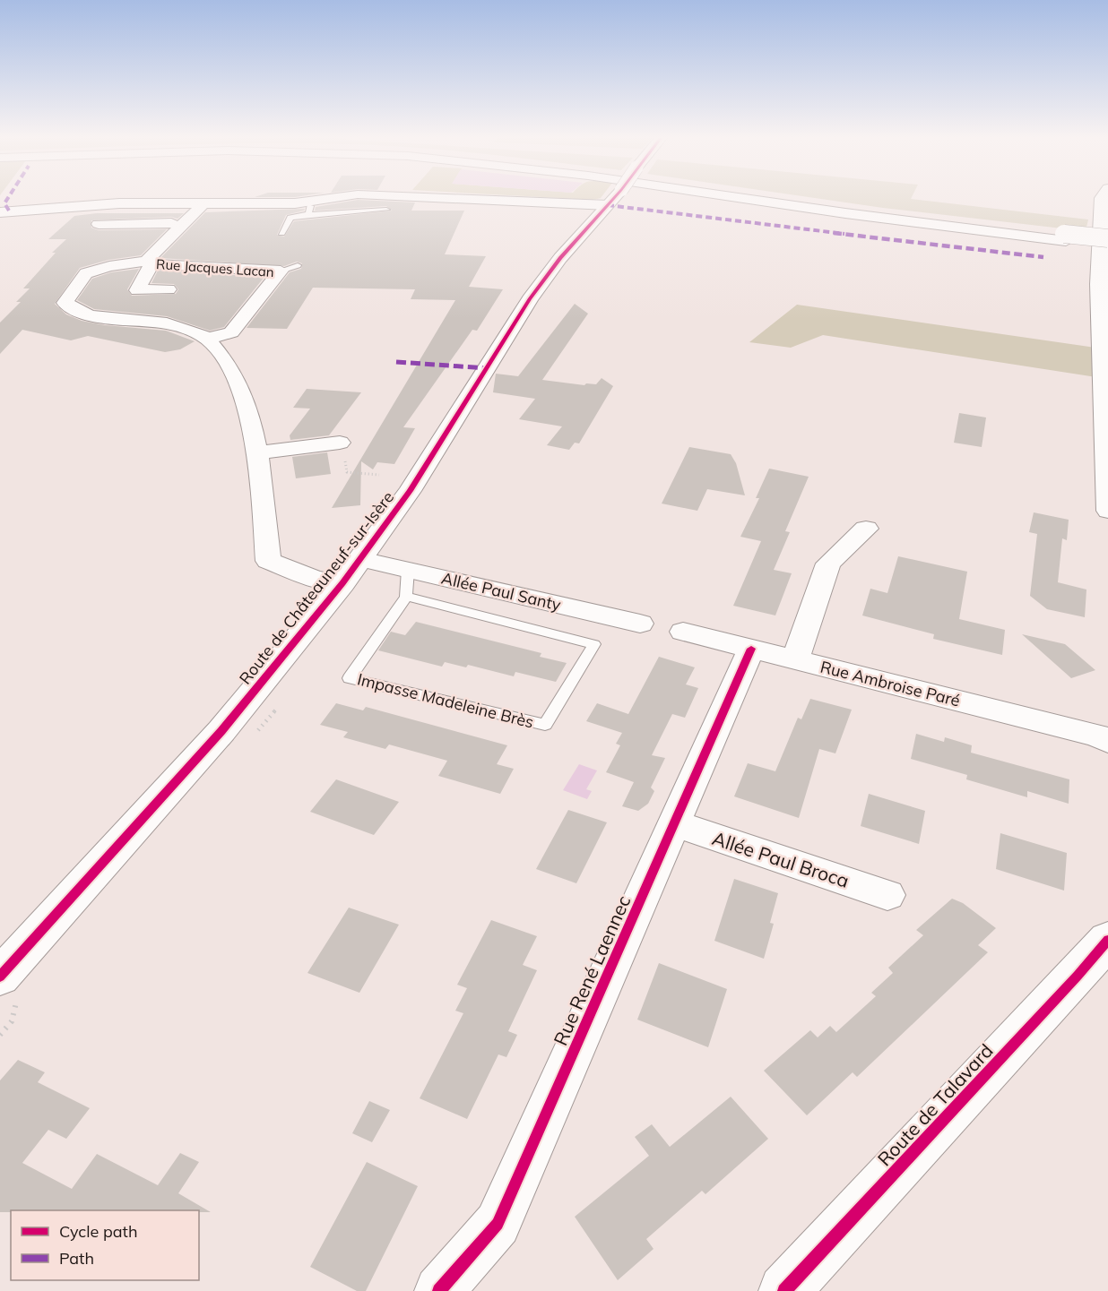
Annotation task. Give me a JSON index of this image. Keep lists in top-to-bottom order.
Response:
{
  "streets": {
    "main road": ["Route de Châteauneuf-sur-Isère", "Route de Talavard"],
    "street": [
      "Rue Jacques Lacan",
      "Allée Paul Santy",
      "Rue Ambroise Paré",
      "Allée Paul Broca",
      "Rue René Laennec"
    ],
    "lane": ["Impasse Madeleine Brès"]
  },
  "crossings": [
    ["Route de Châteauneuf-sur-Isère", "Allée Paul Santy"],
    ["Rue Ambroise Paré", "Rue René Laennec"],
    ["Allée Paul Broca", "Rue René Laennec"]
  ],
  "legend": ["Cycle path", "Path"]
}
